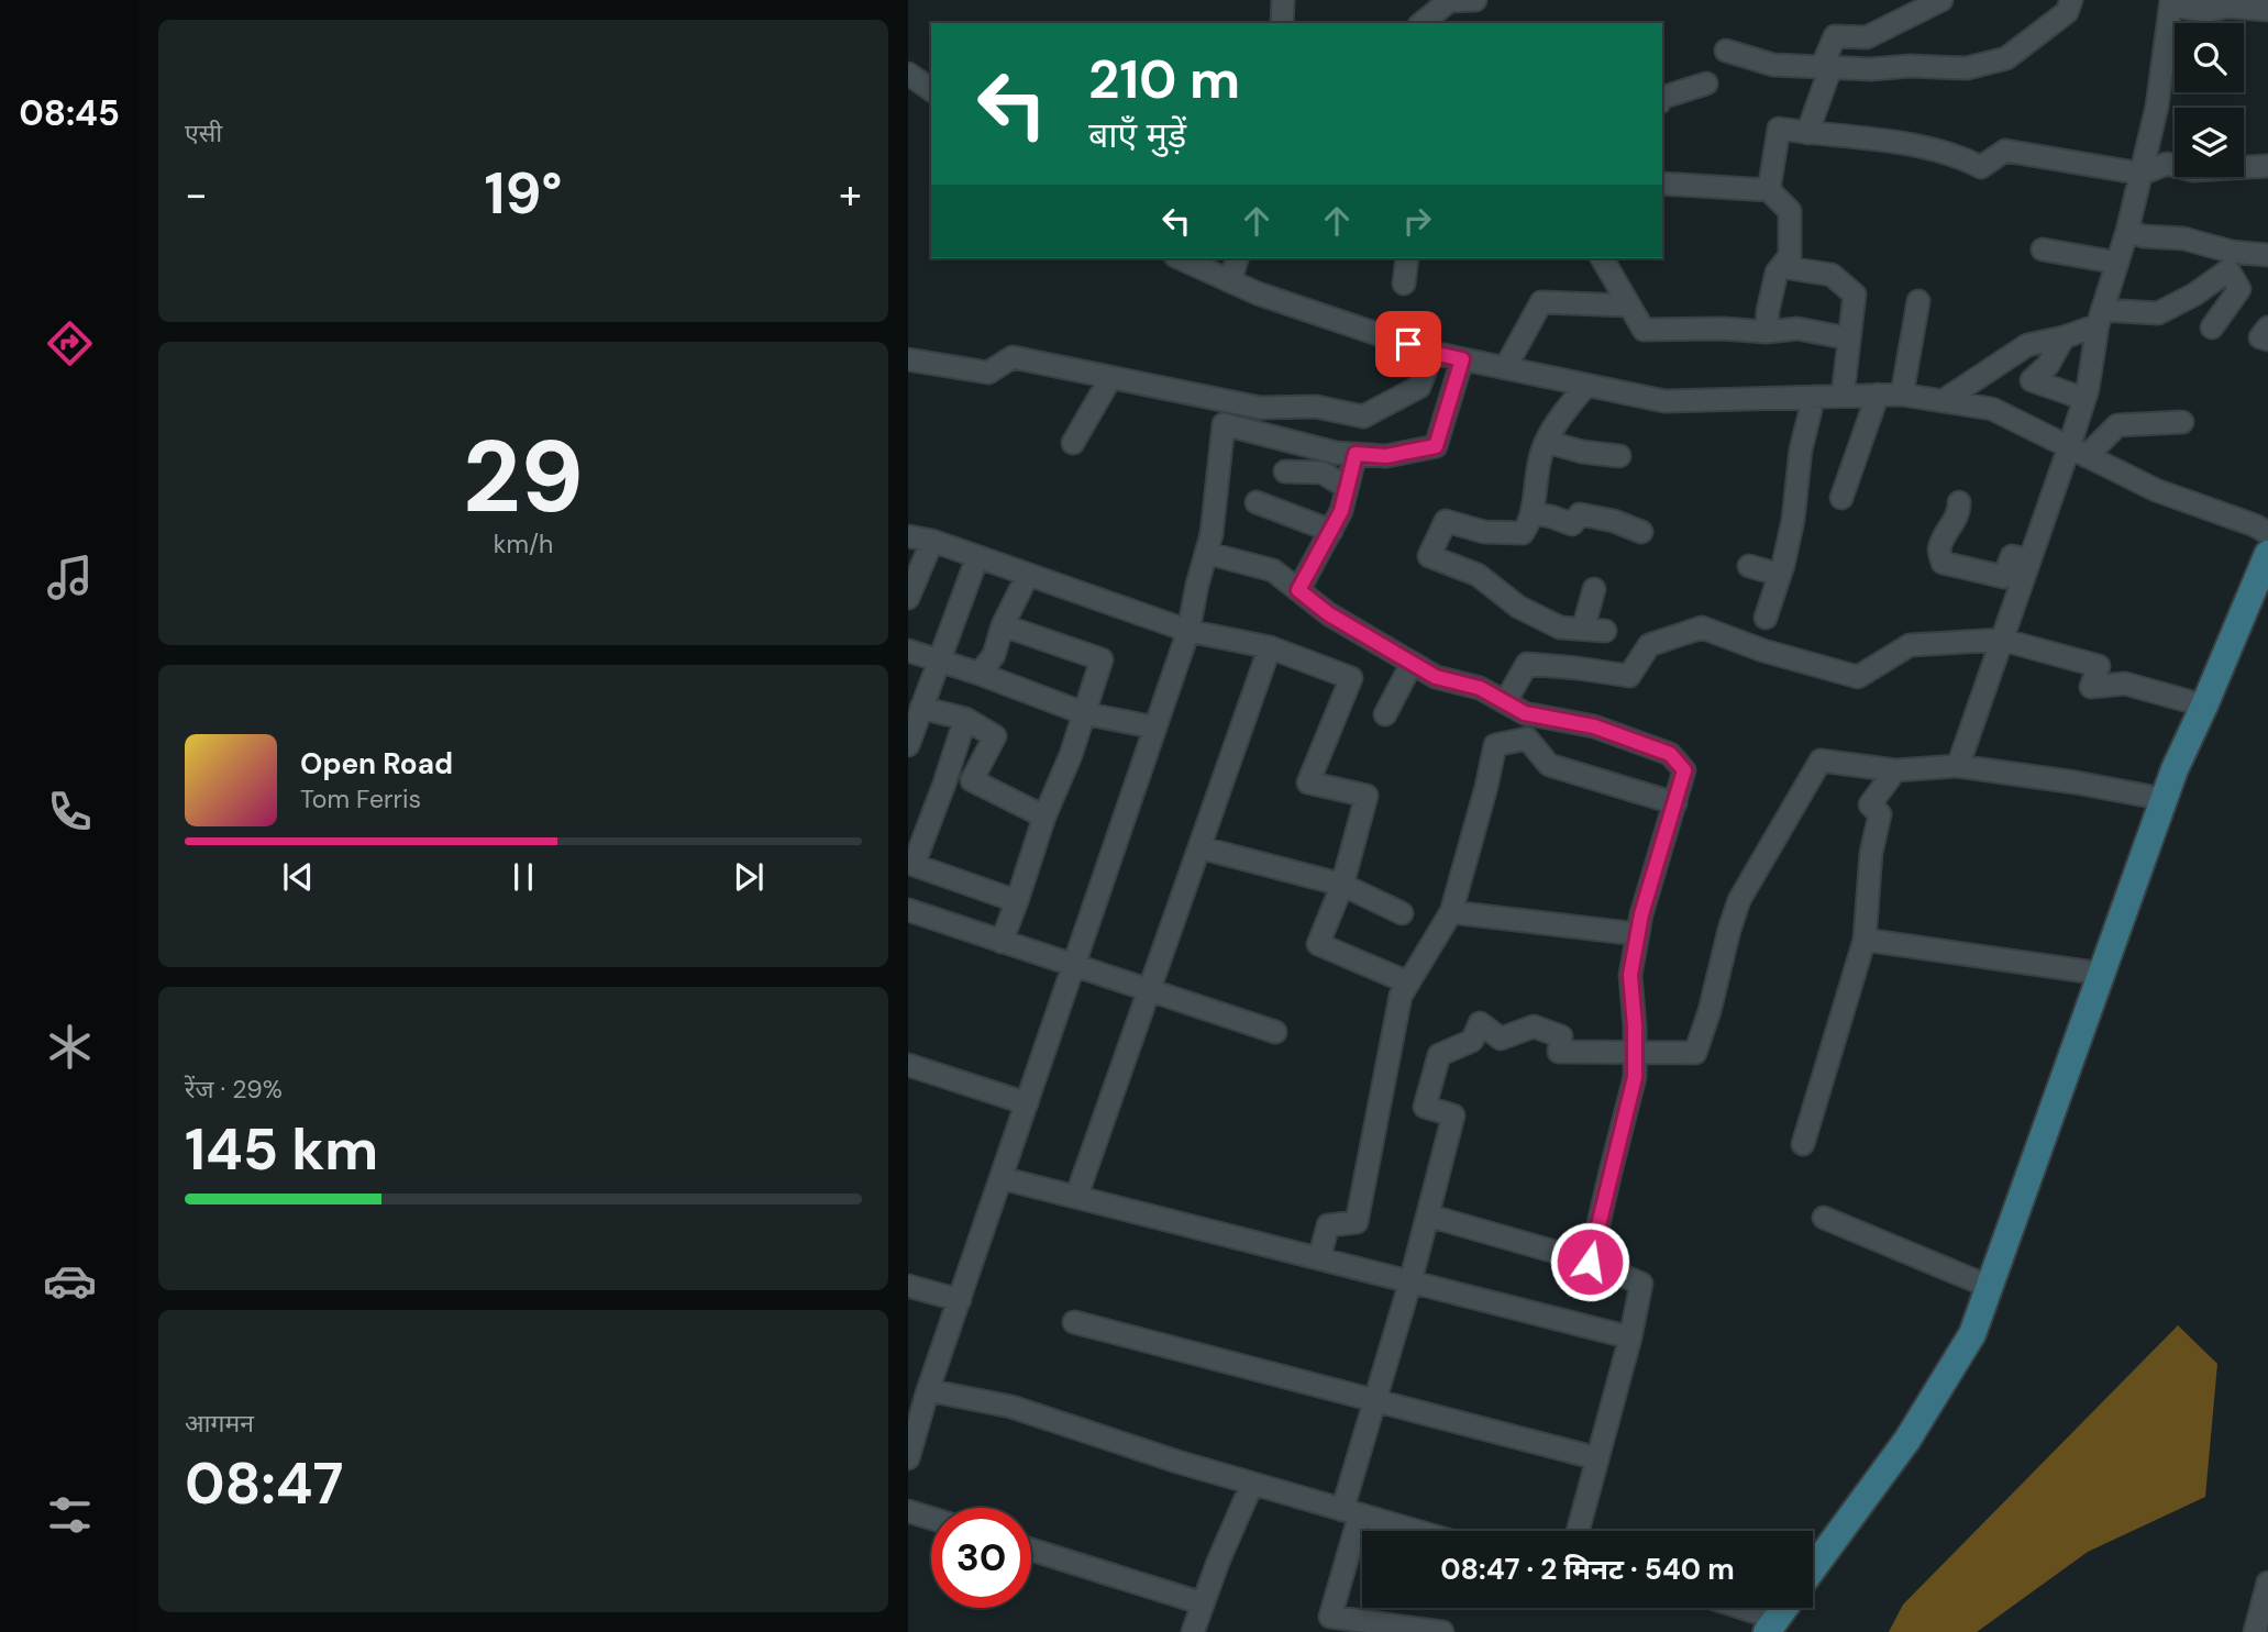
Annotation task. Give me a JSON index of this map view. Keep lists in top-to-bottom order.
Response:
{
  "page": {
    "tabs": "08:45",
    "tile": [
      "एसी",
      ["29", "km/h"],
      ["रेंज · 29%", "145 km"],
      ["आगमन", "08:47"]
    ],
    "turn": ["210 m", "बाएँ मुड़ें"],
    "heat": ["−", "19°", "+"],
    "song": ["Open Road", "Tom Ferris"],
    "limit": "30",
    "trip": "08:47 · 2 मिनट · 540 m"
  }
}
